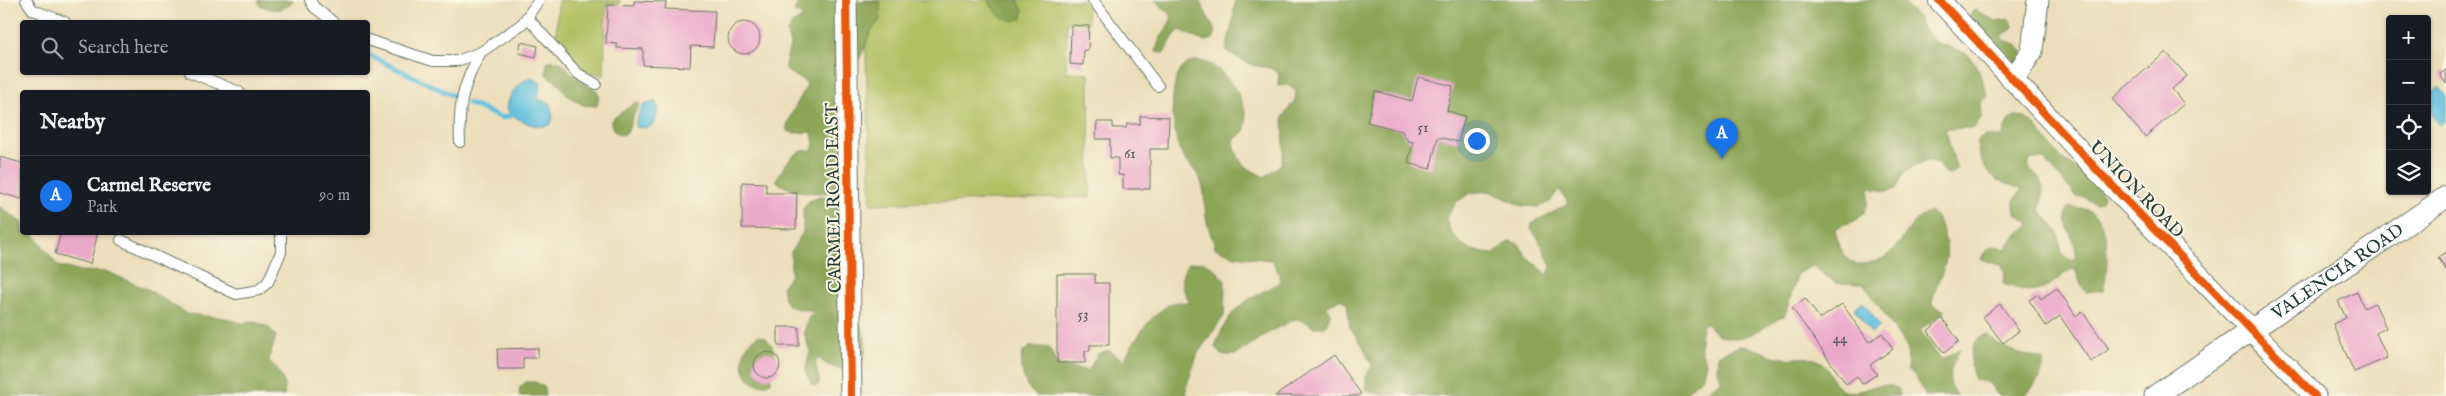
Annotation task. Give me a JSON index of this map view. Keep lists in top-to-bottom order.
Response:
{
  "streets": {
    "street": ["UNION ROAD", "CARMEL ROAD EAST", "VALENCIA ROAD"]
  },
  "crossings": [
    ["UNION ROAD", "VALENCIA ROAD"]
  ],
  "house_numbers": [
    "51",
    "61",
    "53",
    "44"
  ],
  "page": {
    "map_buttons": ["+", "−"],
    "search": "Search here",
    "heading": "Nearby",
    "pins": "A",
    "list": [
      {
        "mark": "A",
        "name": "Carmel Reserve",
        "note": "Park",
        "value": "90 m"
      }
    ]
  }
}
